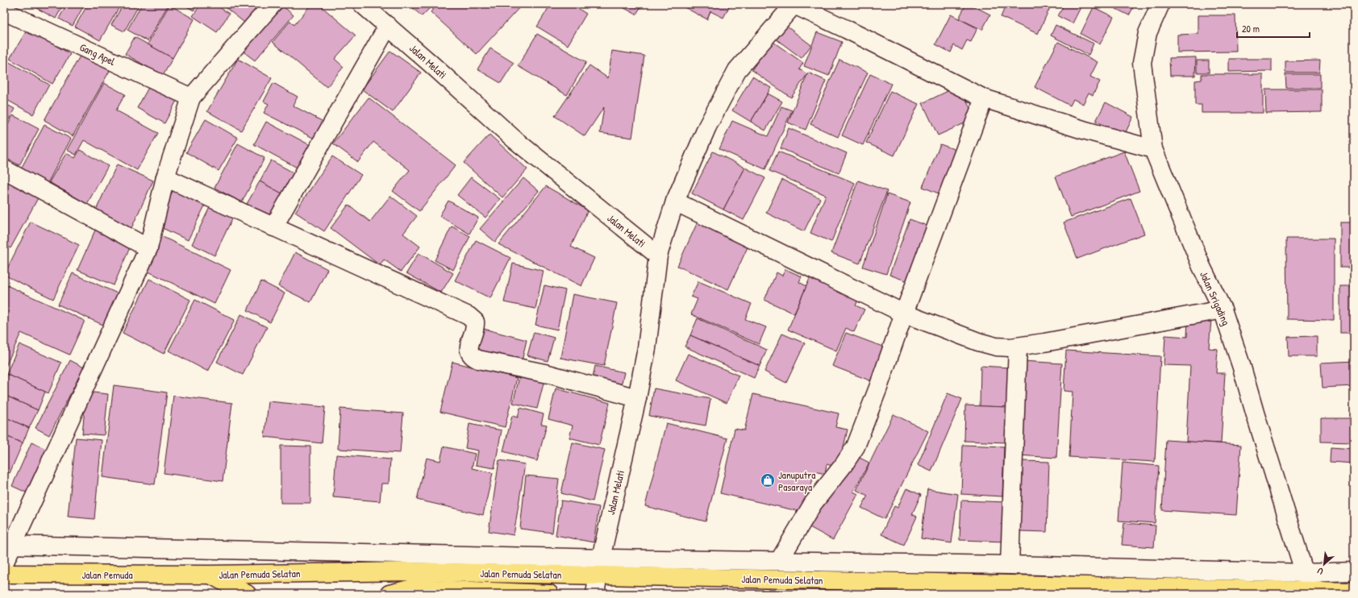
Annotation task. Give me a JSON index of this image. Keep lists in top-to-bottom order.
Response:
{
  "streets": {
    "main road": ["Jalan Pemuda Selatan", "Jalan Pemuda"],
    "street": ["Gang Apel", "Jalan Melati", "Jalan Srigading"]
  },
  "crossings": [
    ["Jalan Melati", "Jalan Pemuda Selatan"],
    ["Jalan Srigading", "Jalan Pemuda Selatan"],
    ["Jalan Pemuda Selatan", "Jalan Pemuda"]
  ],
  "places": {
    "shop": ["Januputra Pasaraya"]
  },
  "scale_bar": "20 m",
  "north": "bottom left"
}
